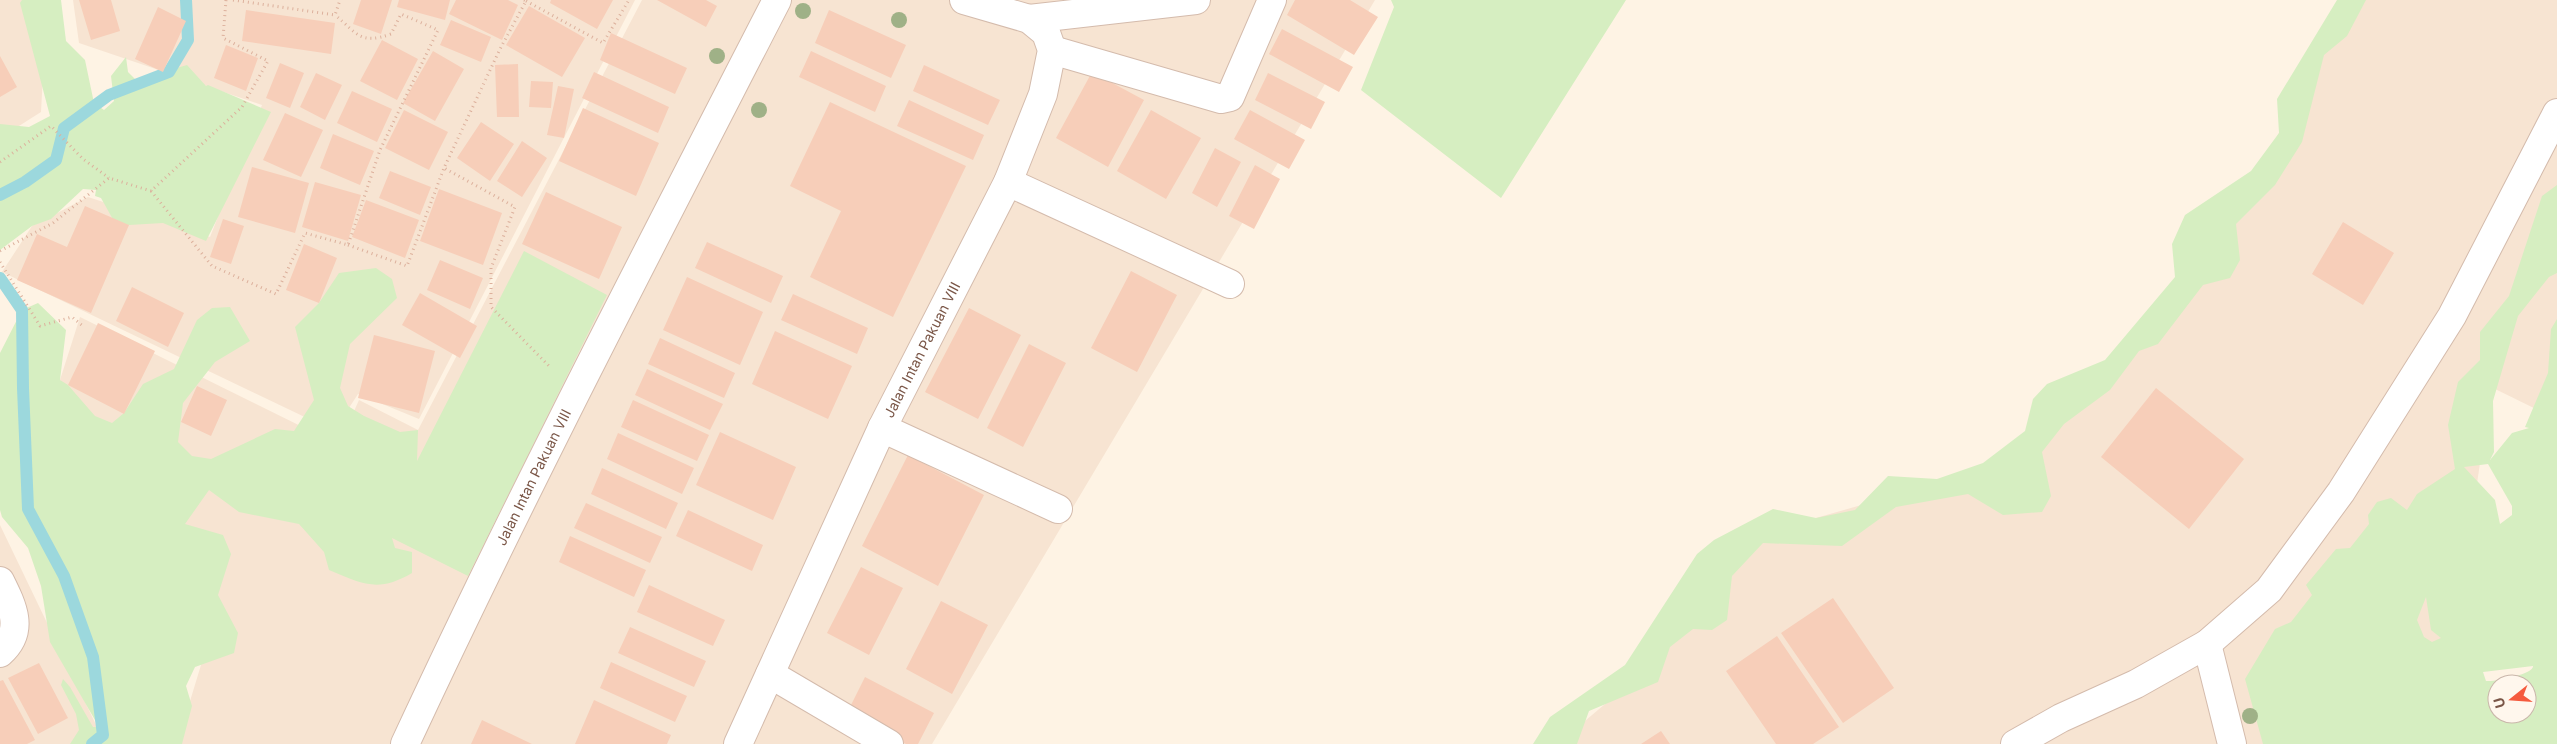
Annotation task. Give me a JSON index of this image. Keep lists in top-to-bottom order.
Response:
{
  "streets": {
    "street": ["Jalan Intan Pakuan VIII"]
  },
  "north": "left"
}
